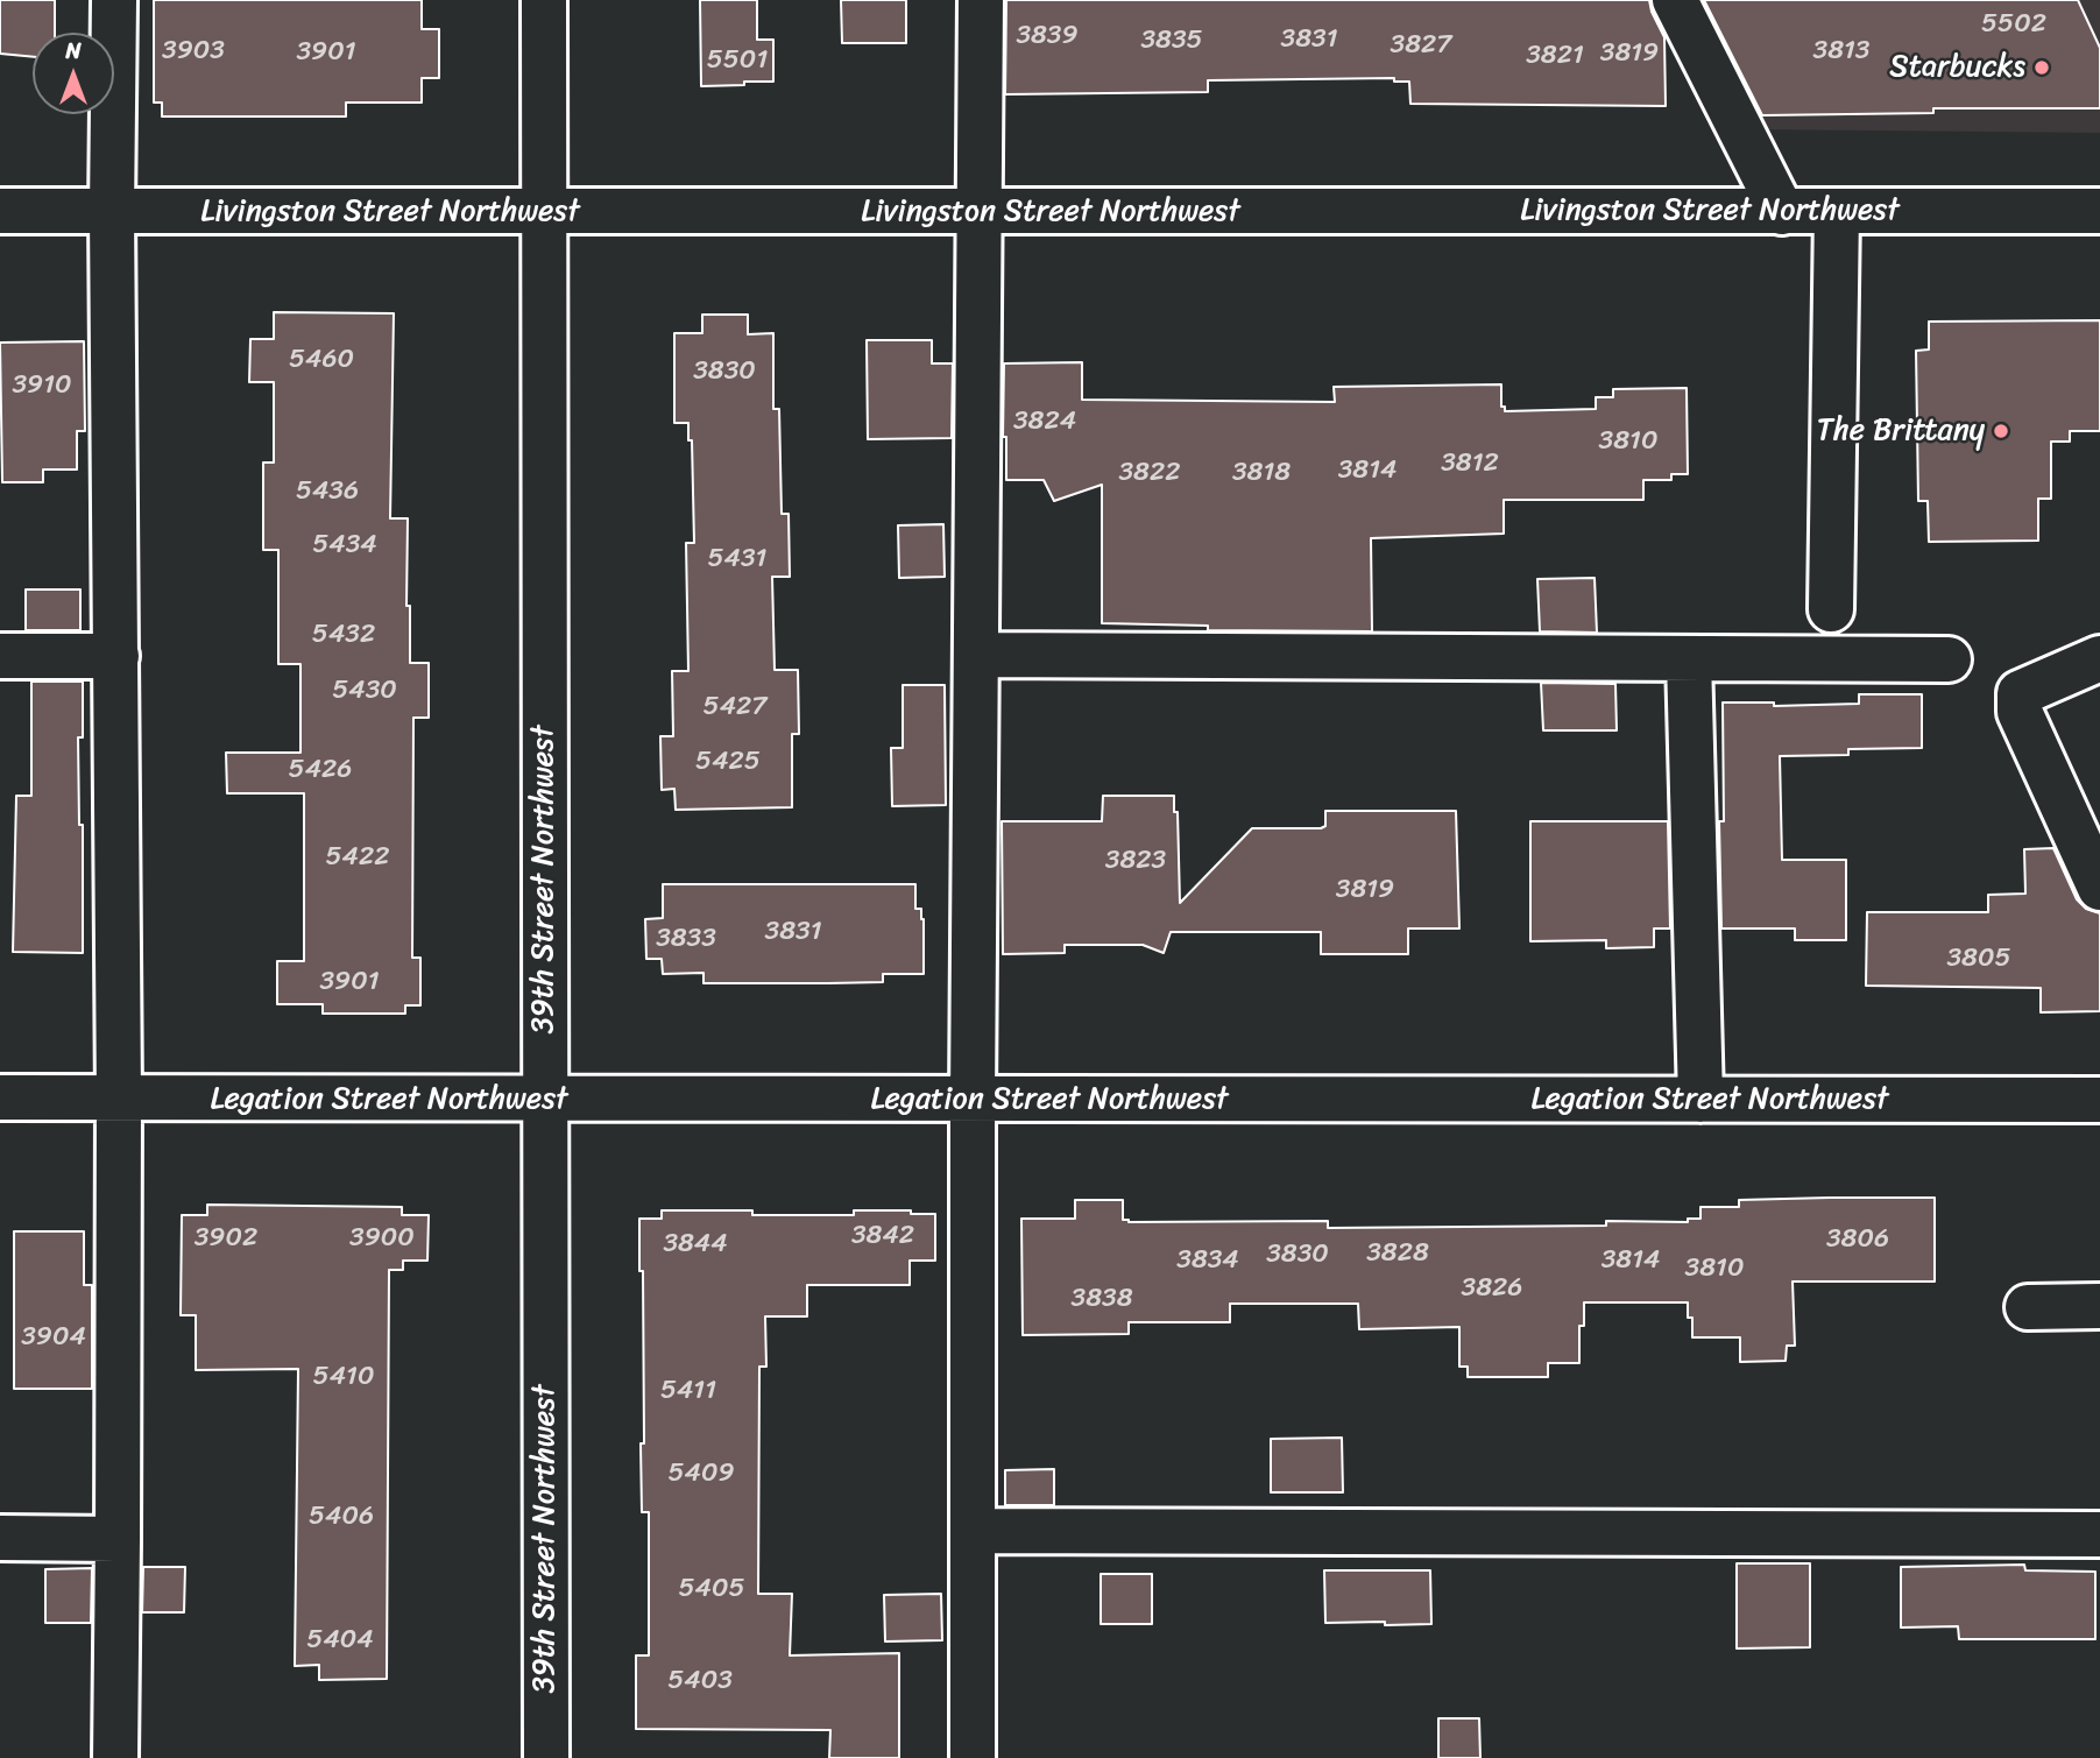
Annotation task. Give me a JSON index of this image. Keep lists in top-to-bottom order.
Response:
{
  "streets": {
    "street": ["Livingston Street Northwest", "39th Street Northwest", "Legation Street Northwest"]
  },
  "crossings": [
    ["Livingston Street Northwest", "39th Street Northwest"],
    ["39th Street Northwest", "Legation Street Northwest"]
  ],
  "places": ["Starbucks", "The Brittany"],
  "house_numbers": [
    "5502",
    "3839",
    "3831",
    "3835",
    "3827",
    "3903",
    "3813",
    "3901",
    "3819",
    "3821",
    "5501",
    "5460",
    "3830",
    "3910",
    "3824",
    "3810",
    "3812",
    "3814",
    "3822",
    "3818",
    "5436",
    "5434",
    "5431",
    "5432",
    "5430",
    "5427",
    "5425",
    "5426",
    "5422",
    "3823",
    "3819",
    "3831",
    "3833",
    "3805",
    "3901",
    "3842",
    "3902",
    "3900",
    "3806",
    "3844",
    "3828",
    "3830",
    "3834",
    "3814",
    "3810",
    "3826",
    "3838",
    "3904",
    "5410",
    "5411",
    "5409",
    "5406",
    "5405",
    "5404",
    "5403"
  ],
  "north": "top"
}
